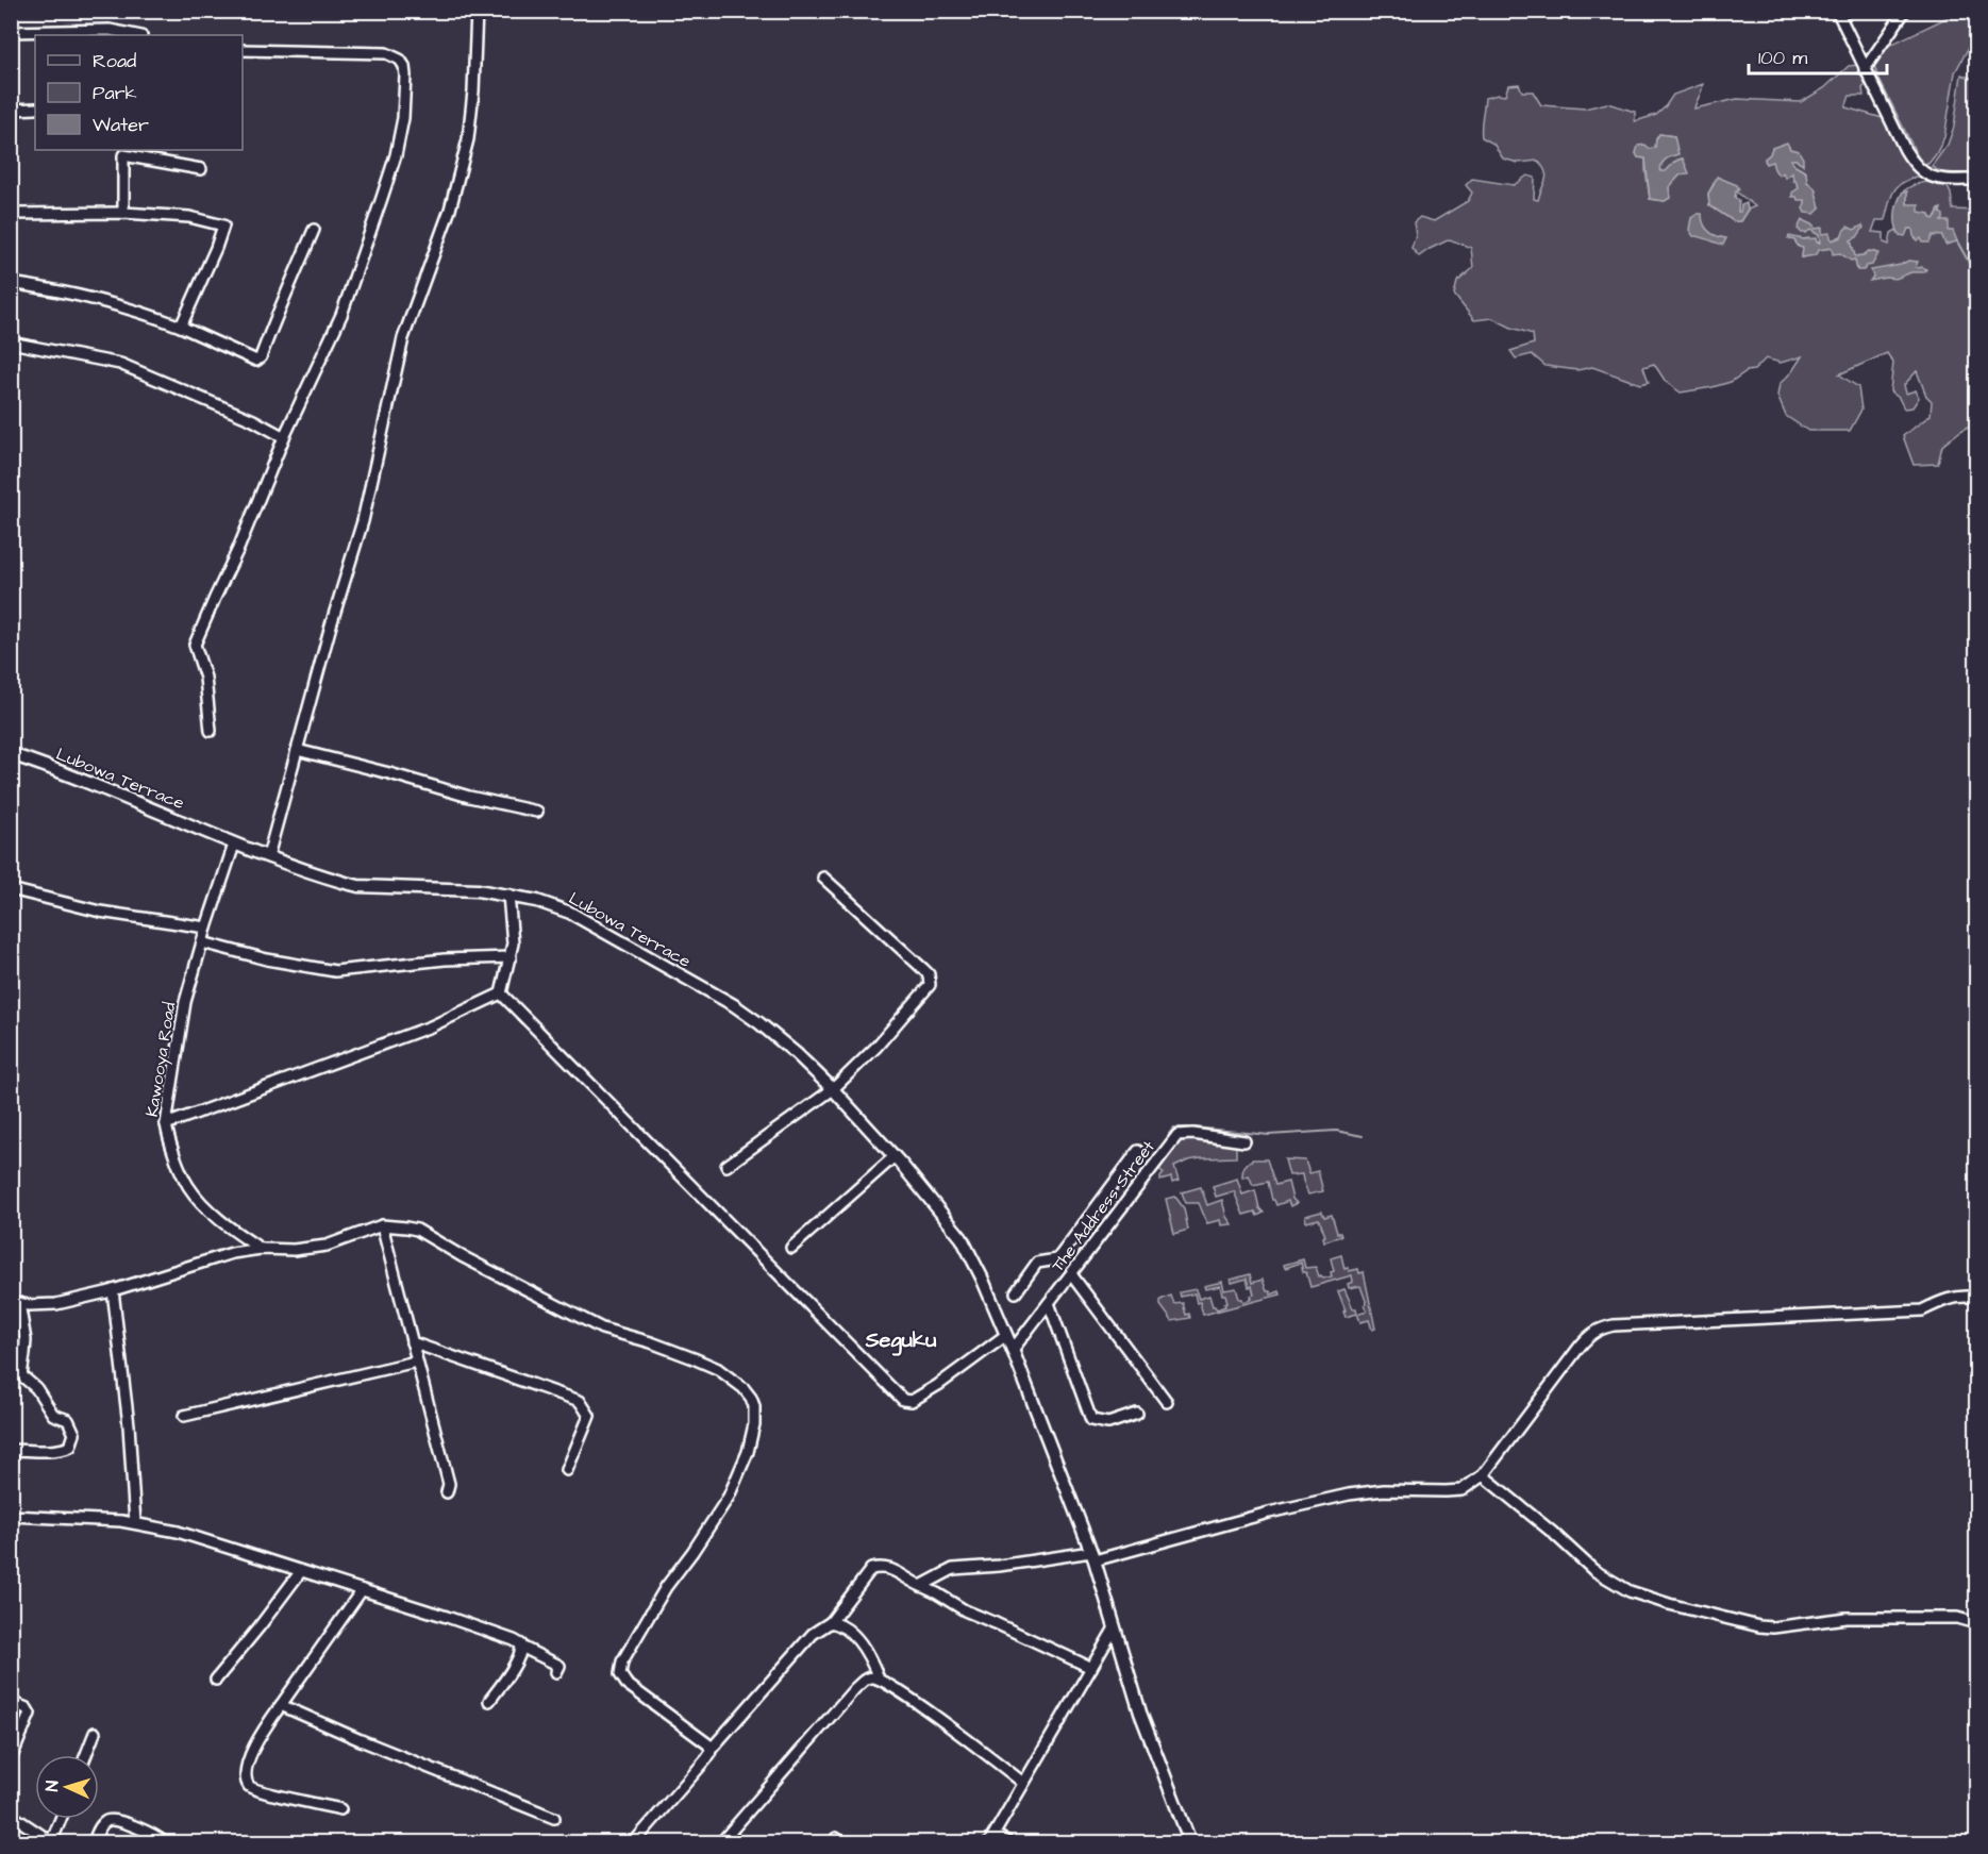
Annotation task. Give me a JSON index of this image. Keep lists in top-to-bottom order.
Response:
{
  "streets": {
    "street": ["Lubowa Terrace", "Kawooya Road", "The Address Street"]
  },
  "crossings": [
    ["Lubowa Terrace", "Kawooya Road"],
    ["Lubowa Terrace", "The Address Street"]
  ],
  "districts": ["Seguku"],
  "legend": ["Road", "Park", "Water"],
  "scale_bar": "100 m",
  "north": "left"
}
